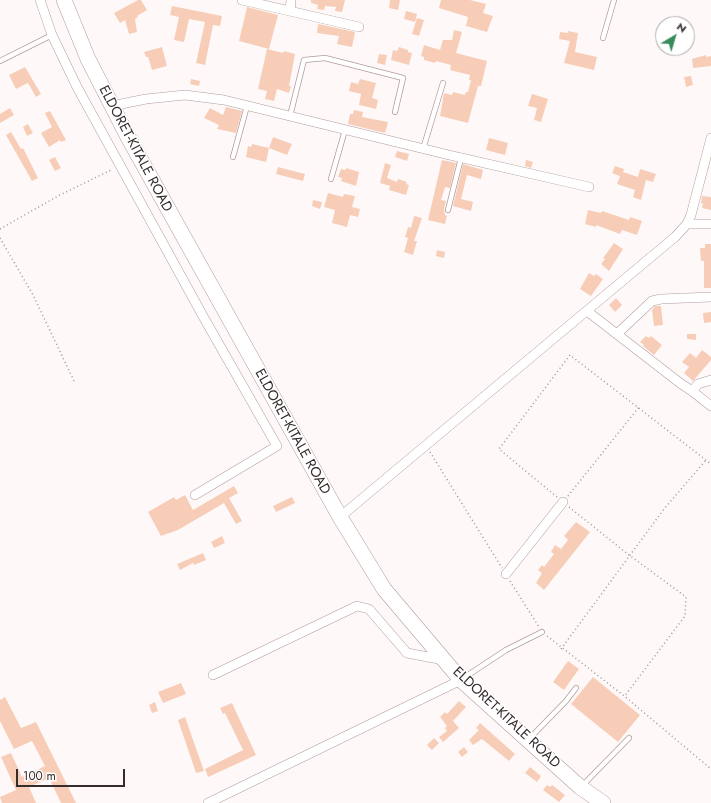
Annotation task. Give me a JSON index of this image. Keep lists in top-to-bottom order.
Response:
{
  "streets": {
    "highway": ["ELDORET-KITALE ROAD"]
  },
  "scale_bar": "100 m",
  "north": "top right"
}
